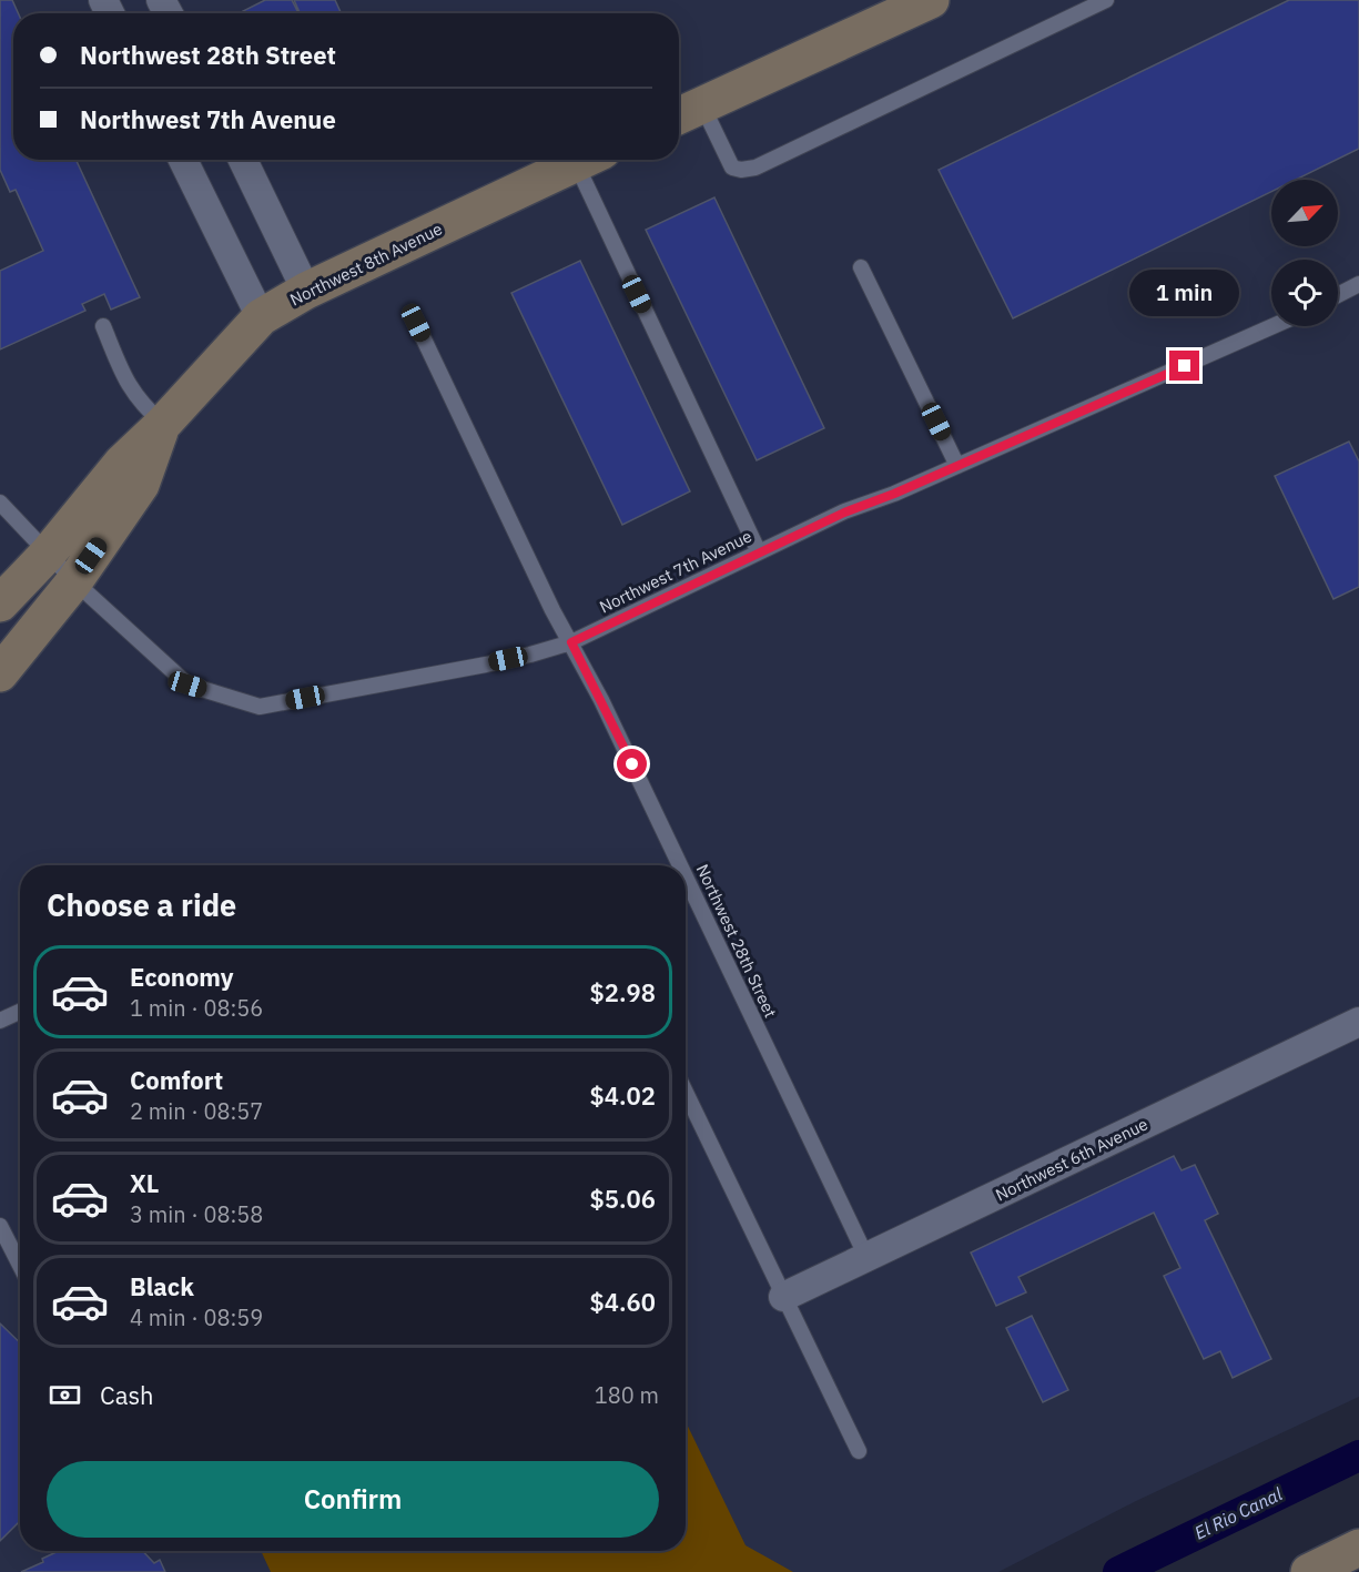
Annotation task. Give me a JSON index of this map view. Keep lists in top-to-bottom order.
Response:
{
  "streets": {
    "street": ["Northwest 8th Avenue", "Northwest 6th Avenue"],
    "lane": ["Northwest 7th Avenue", "Northwest 28th Street"]
  },
  "crossings": [
    ["Northwest 8th Avenue", "Northwest 7th Avenue"],
    ["Northwest 7th Avenue", "Northwest 28th Street"],
    ["Northwest 28th Street", "Northwest 6th Avenue"]
  ],
  "water": ["El Rio Canal"],
  "north": "top right",
  "page": {
    "banner": ["Northwest 28th Street", "Northwest 7th Avenue"],
    "bubble": "1 min",
    "heading": "Choose a ride",
    "list": [
      {
        "name": "Economy",
        "note": "1 min · 08:56",
        "value": "$2.98"
      },
      {
        "name": "Comfort",
        "note": "2 min · 08:57",
        "value": "$4.02"
      },
      {
        "name": "XL",
        "note": "3 min · 08:58",
        "value": "$5.06"
      },
      {
        "name": "Black",
        "note": "4 min · 08:59",
        "value": "$4.60"
      }
    ],
    "pay": ["Cash", "180 m"],
    "buttons": "Confirm"
  }
}
